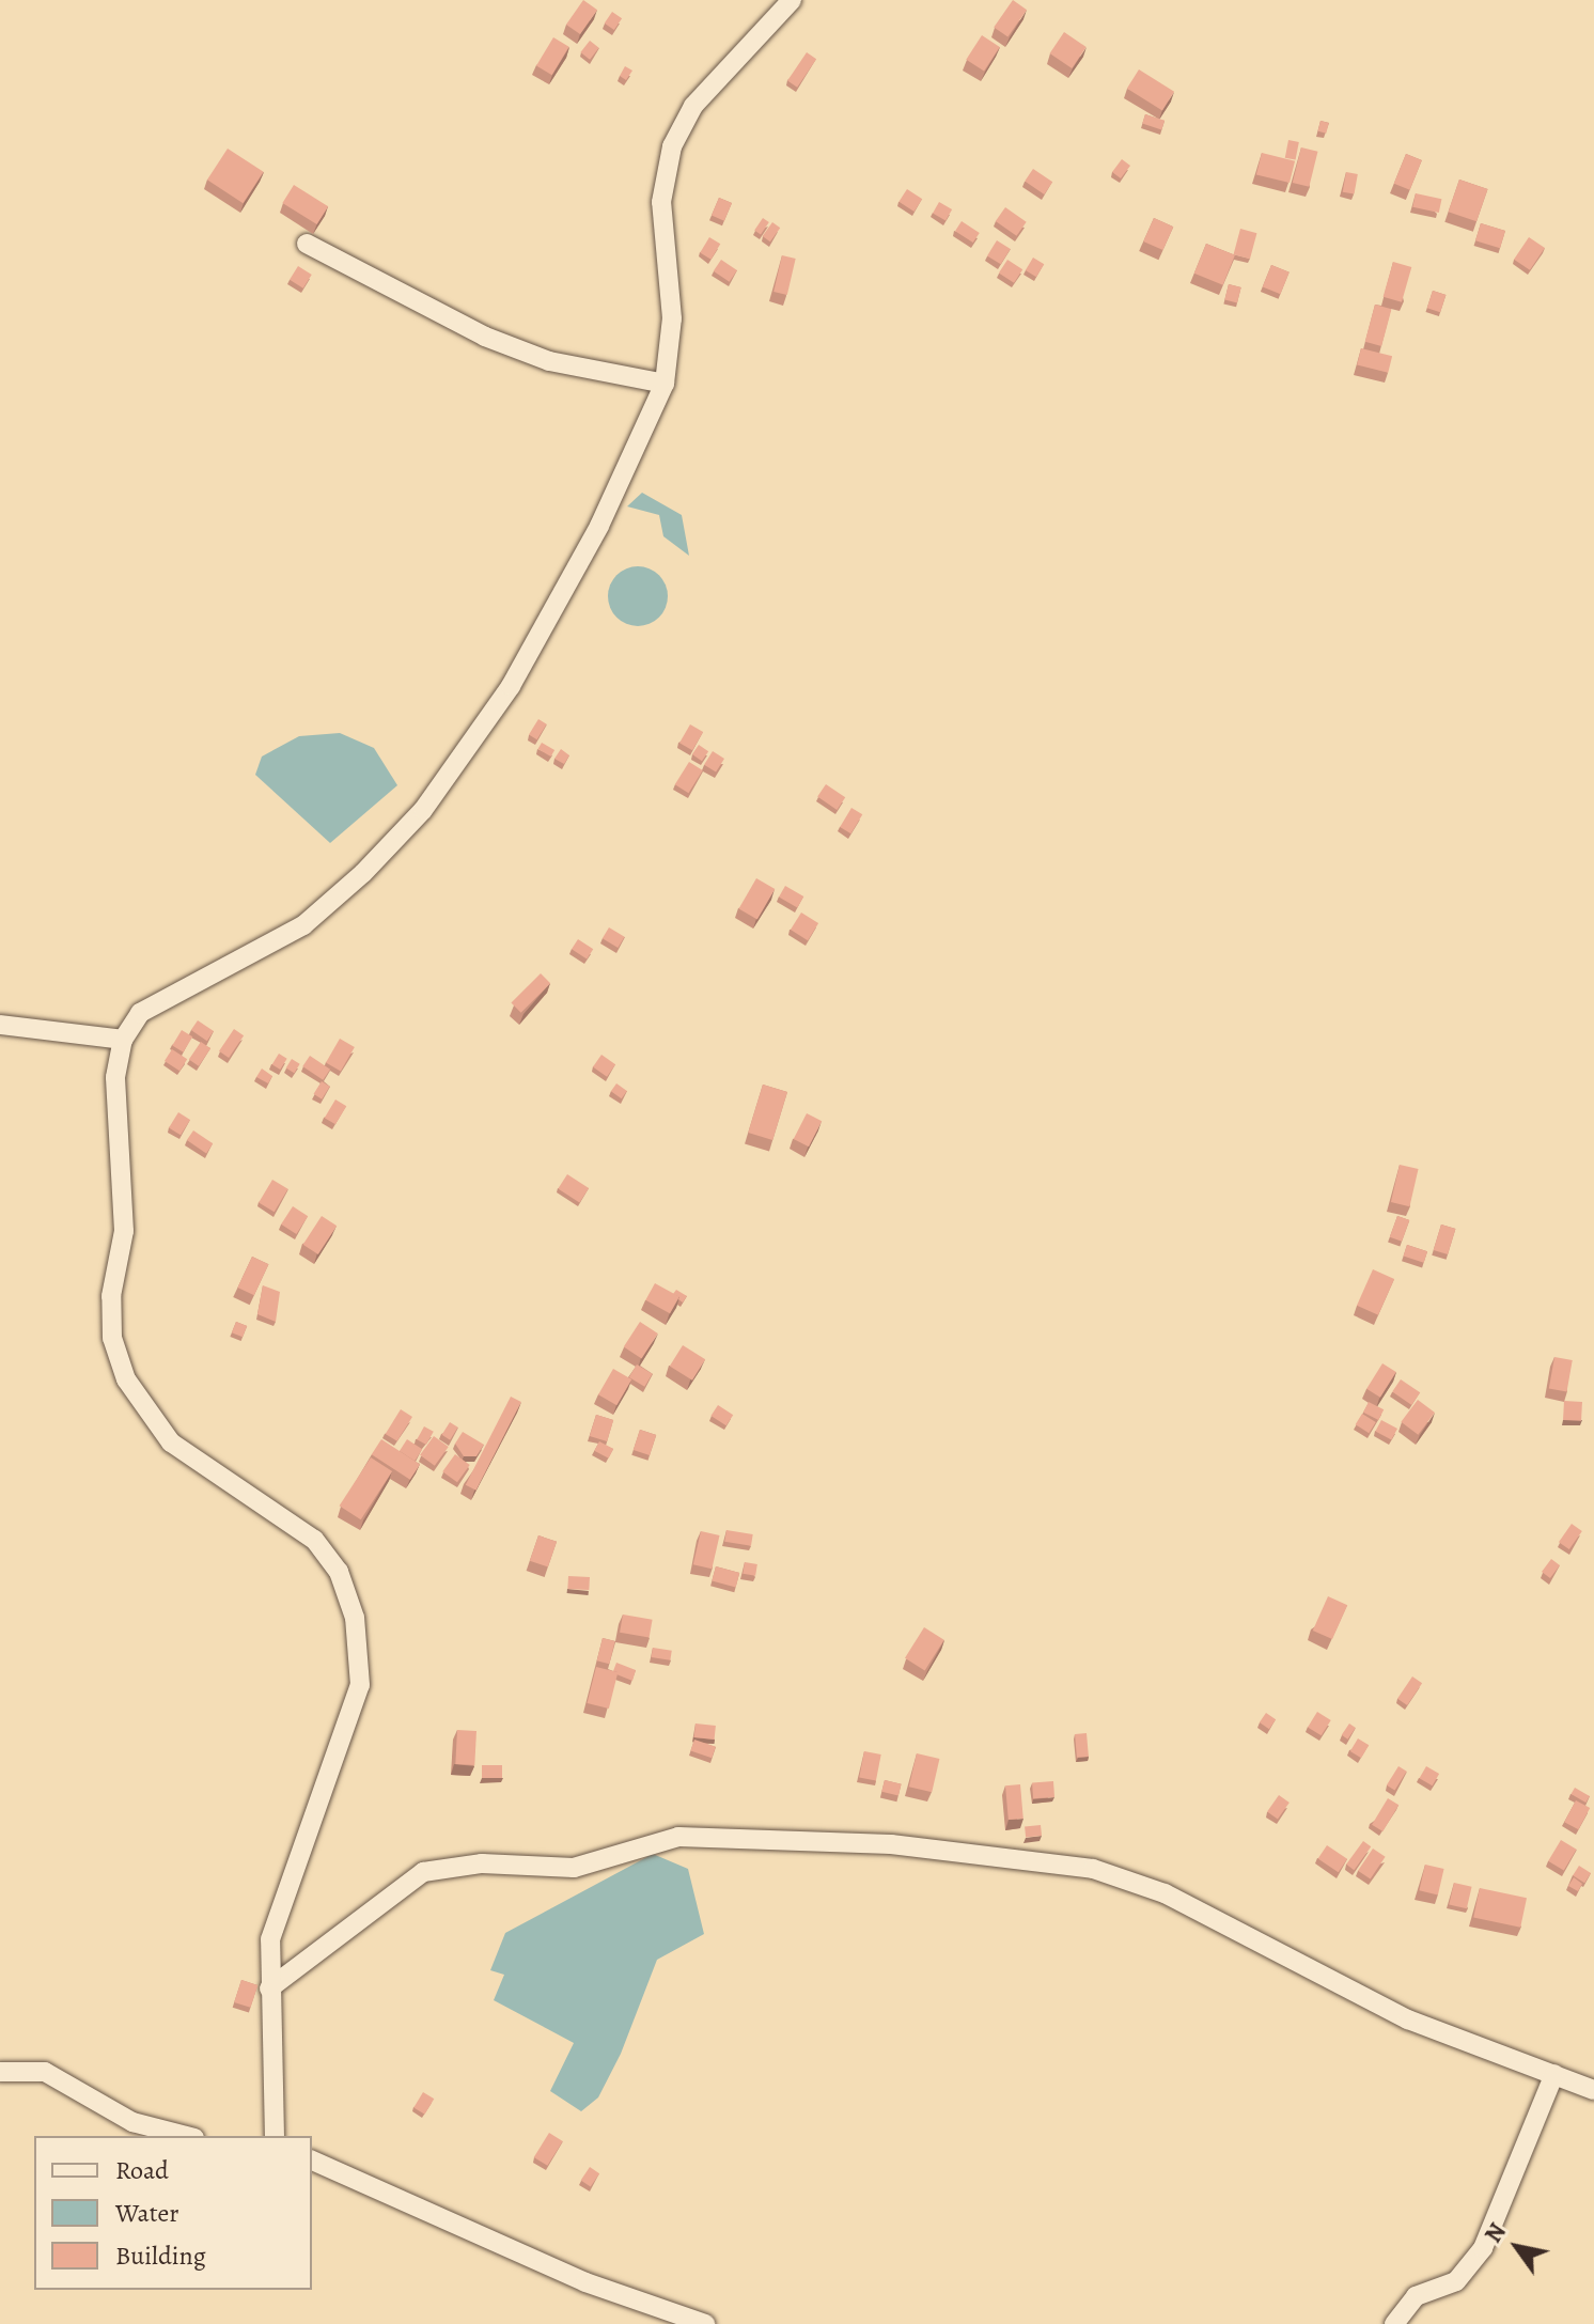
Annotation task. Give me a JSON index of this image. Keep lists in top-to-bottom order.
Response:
{
  "legend": ["Road", "Water", "Building"],
  "north": "top left"
}
